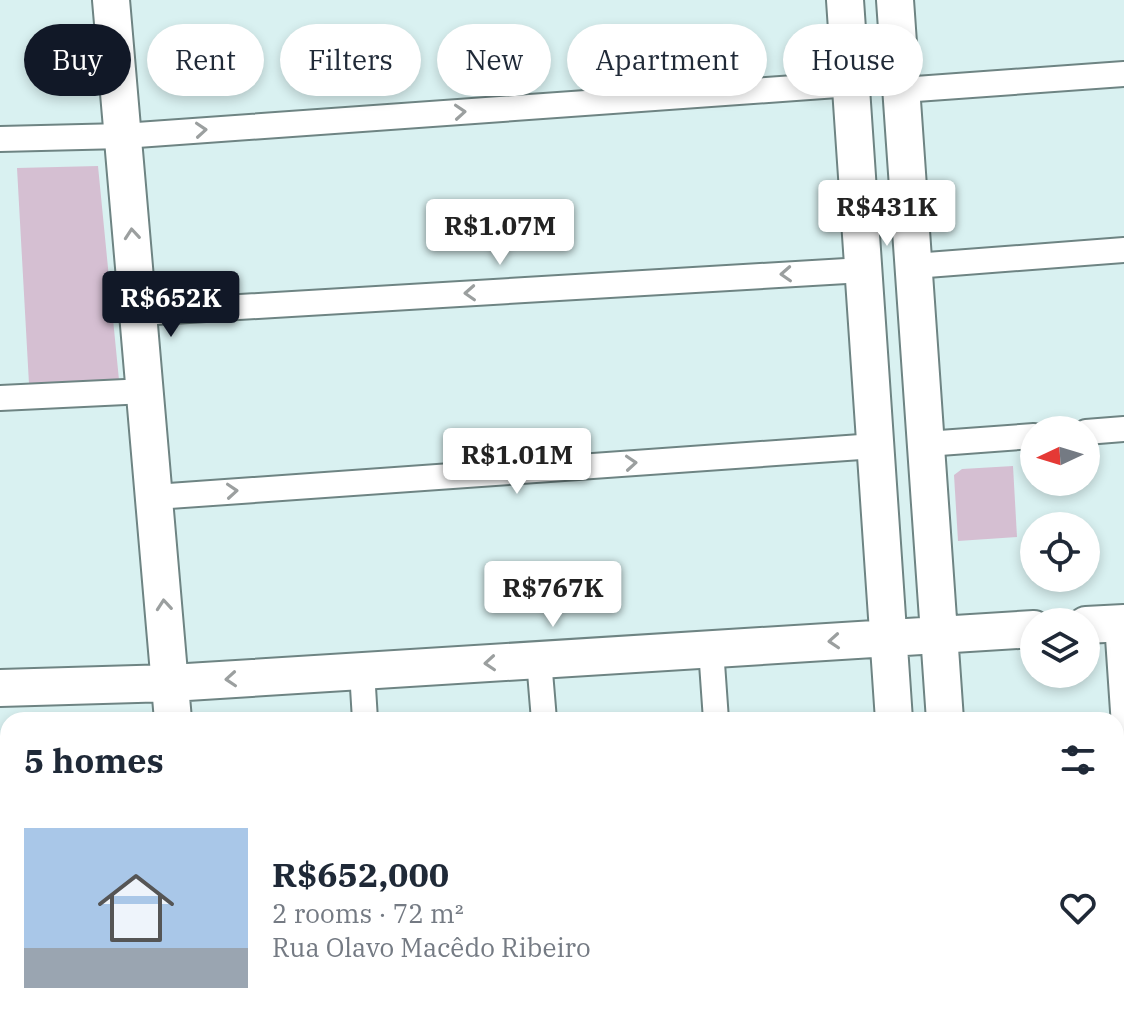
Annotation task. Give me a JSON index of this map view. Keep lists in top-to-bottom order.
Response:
{
  "north": "left",
  "page": {
    "chip": [
      "Buy",
      "Rent",
      "Filters",
      "New",
      "Apartment",
      "House"
    ],
    "price": [
      "R$431K",
      "R$1.07M",
      "R$652K",
      "R$1.01M",
      "R$767K"
    ],
    "heading": "5 homes",
    "list": [
      {
        "name": "R$652,000",
        "note": "2 rooms · 72 m² · Rua Olavo Macêdo Ribeiro"
      }
    ]
  }
}
